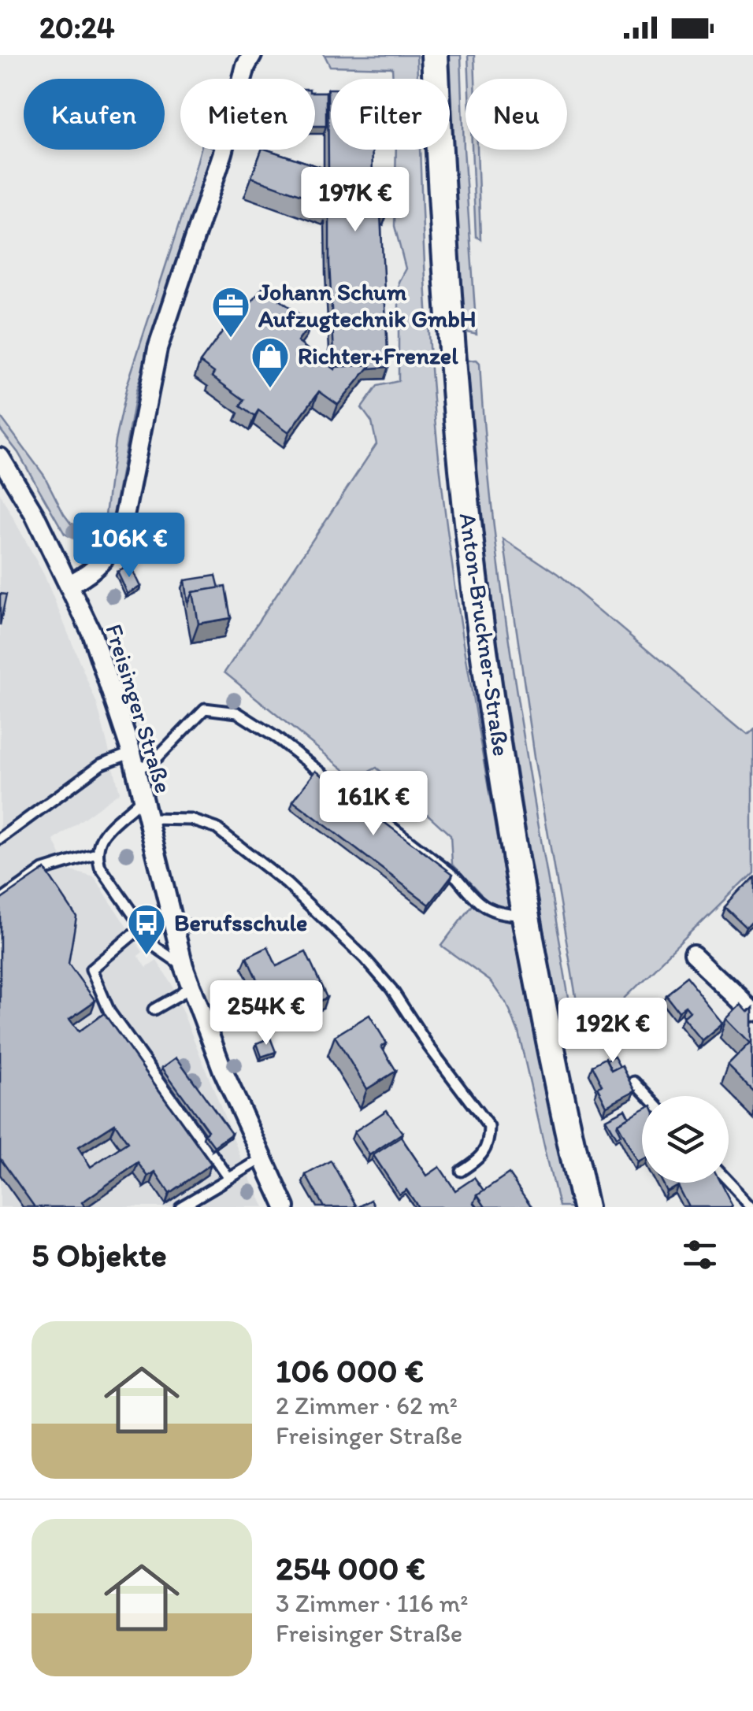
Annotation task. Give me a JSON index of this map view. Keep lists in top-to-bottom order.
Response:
{
  "streets": {
    "main road": ["Anton-Bruckner-Straße"],
    "street": ["Freisinger Straße"]
  },
  "places": {
    "office": ["Johann Schum Aufzugtechnik GmbH"],
    "shop": ["Richter+Frenzel"],
    "bus stop": ["Berufsschule"]
  },
  "page": {
    "status": "20:24",
    "chip": [
      "Kaufen",
      "Mieten",
      "Filter",
      "Neu"
    ],
    "price": [
      "197K €",
      "106K €",
      "161K €",
      "254K €",
      "192K €"
    ],
    "heading": "5 Objekte",
    "list": [
      {
        "name": "106 000 €",
        "note": "2 Zimmer · 62 m² · Freisinger Straße"
      },
      {
        "name": "254 000 €",
        "note": "3 Zimmer · 116 m² · Freisinger Straße"
      }
    ]
  }
}
